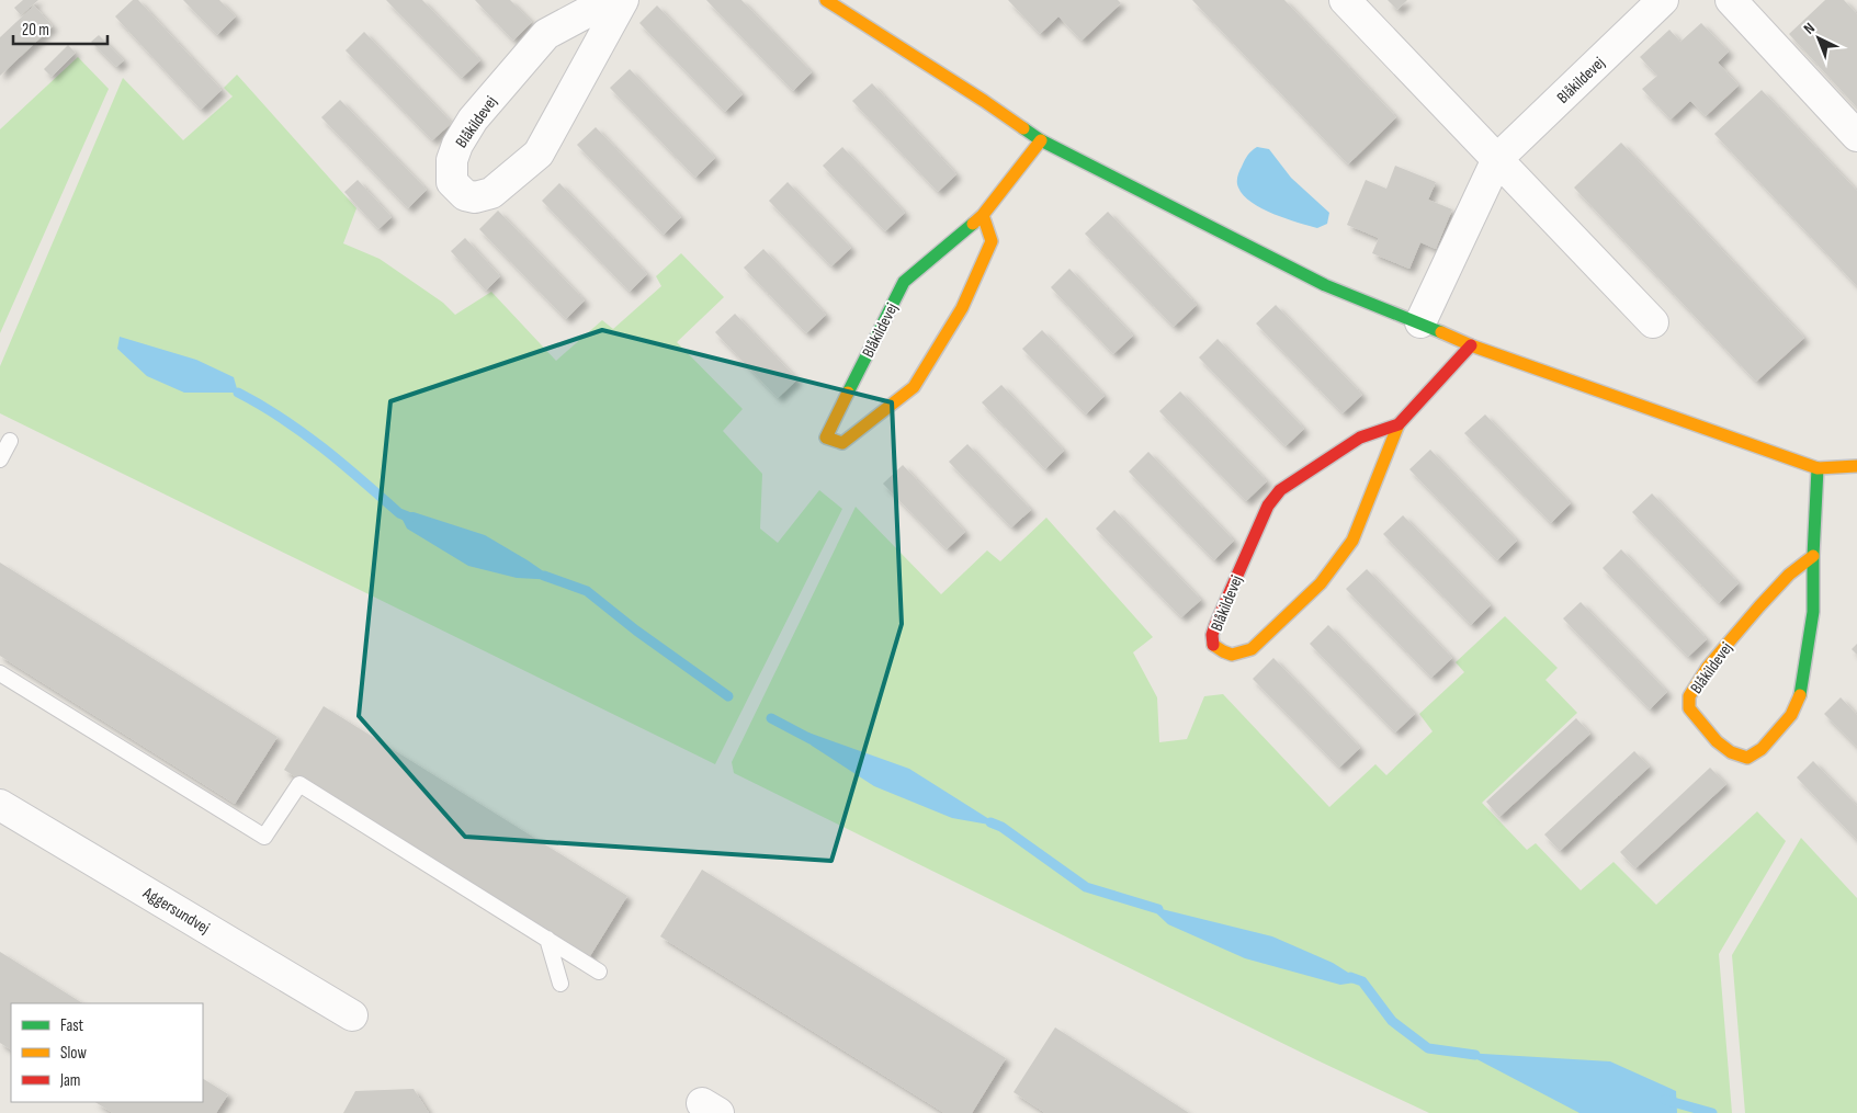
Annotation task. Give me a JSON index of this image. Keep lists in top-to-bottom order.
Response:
{
  "streets": {
    "street": ["Blåkildevej", "Aggersundvej"]
  },
  "legend": ["Fast", "Slow", "Jam"],
  "scale_bar": "20 m",
  "north": "top left"
}
